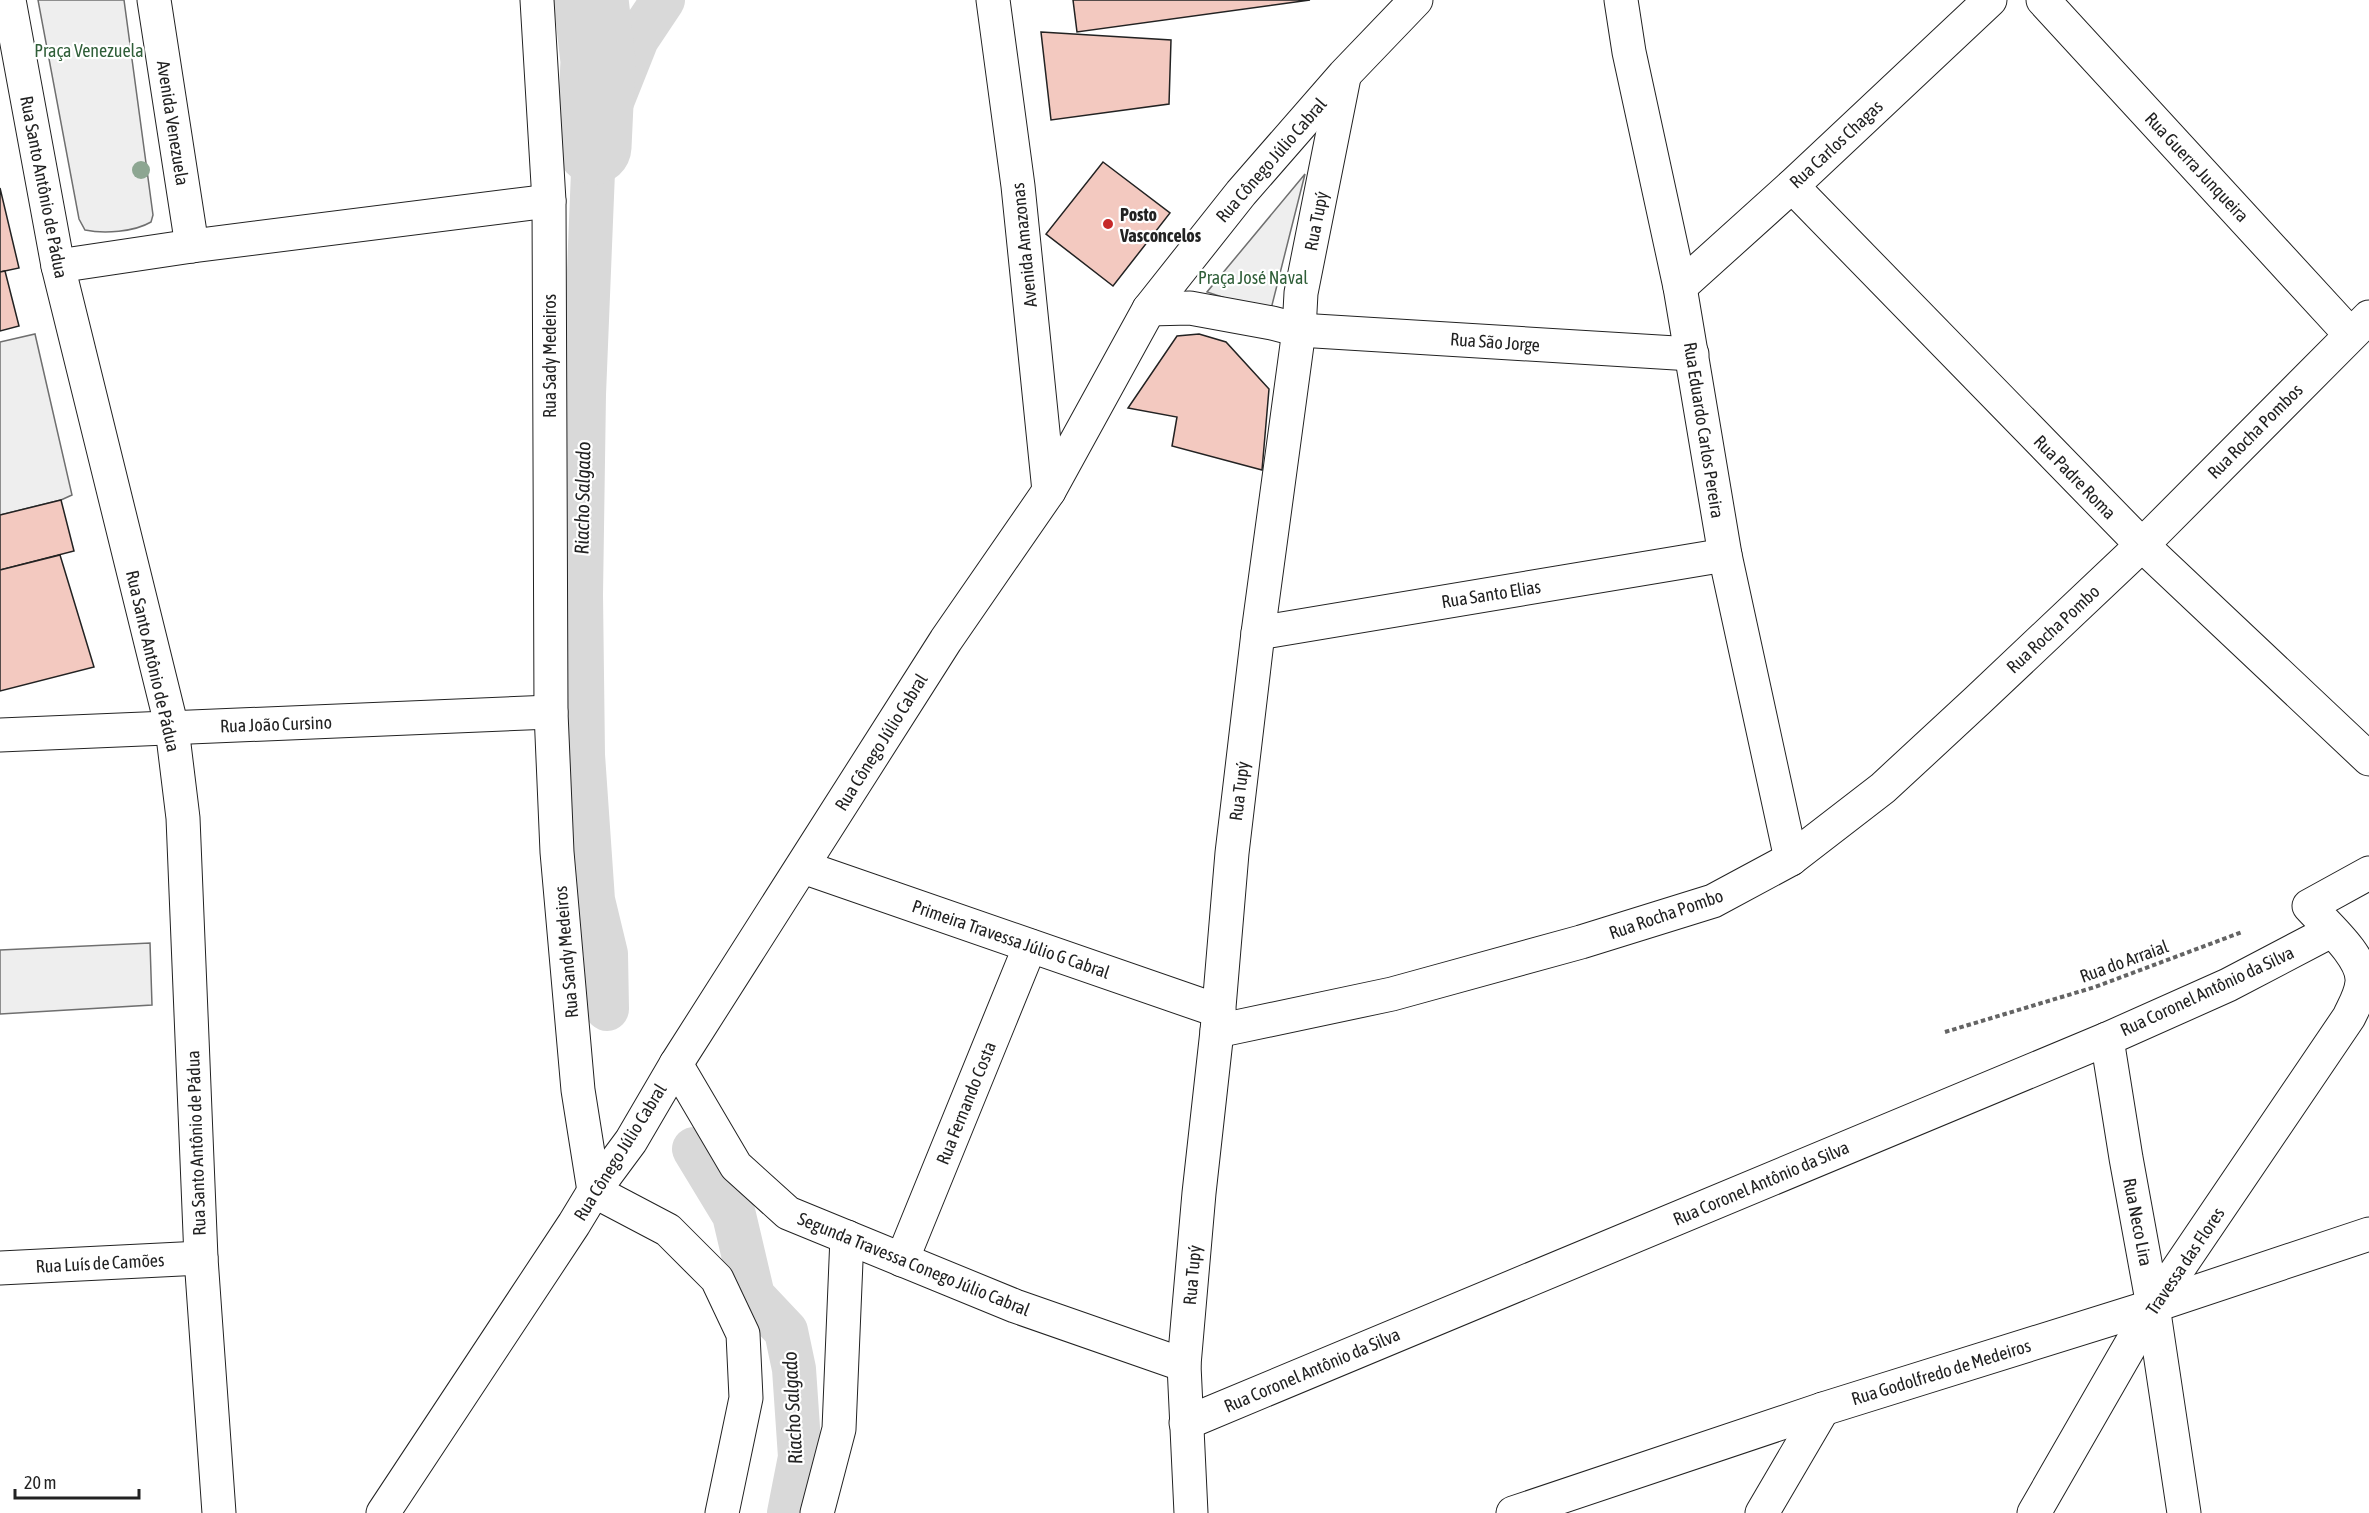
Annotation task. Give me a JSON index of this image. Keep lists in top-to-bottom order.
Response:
{
  "streets": {
    "street": [
      "Avenida Venezuela",
      "Rua Carlos Chagas",
      "Rua Cônego Júlio Cabral",
      "Rua Guerra Junqueira",
      "Rua Santo Antônio de Pádua",
      "Rua Tupý",
      "Avenida Amazonas",
      "Rua São Jorge",
      "Rua Sady Medeiros",
      "Rua Eduardo Carlos Pereira",
      "Rua Rocha Pombos",
      "Rua Padre Roma",
      "Rua Santo Elias",
      "Rua Rocha Pombo",
      "Rua João Cursino",
      "Primeira Travessa Júlio G Cabral",
      "Rua Sandy Medeiros",
      "Rua Coronel Antônio da Silva",
      "Rua Fernando Costa",
      "Rua Neco Lira",
      "Travessa das Flores",
      "Rua Luís de Camões",
      "Segunda Travessa Conego Júlio Cabral",
      "Rua Godolfredo de Medeiros"
    ],
    "path": ["Rua do Arraial"]
  },
  "crossings": [
    ["Rua Carlos Chagas", "Rua Eduardo Carlos Pereira"],
    ["Rua Carlos Chagas", "Rua Padre Roma"],
    ["Rua Cônego Júlio Cabral", "Rua Tupý"],
    ["Rua Cônego Júlio Cabral", "Avenida Amazonas"],
    ["Rua Cônego Júlio Cabral", "Rua São Jorge"],
    ["Rua Cônego Júlio Cabral", "Primeira Travessa Júlio G Cabral"],
    ["Rua Cônego Júlio Cabral", "Rua Sandy Medeiros"],
    ["Rua Cônego Júlio Cabral", "Segunda Travessa Conego Júlio Cabral"],
    ["Rua Guerra Junqueira", "Rua Rocha Pombos"],
    ["Rua Santo Antônio de Pádua", "Rua João Cursino"],
    ["Rua Santo Antônio de Pádua", "Rua Luís de Camões"],
    ["Rua Tupý", "Rua São Jorge"],
    ["Rua Tupý", "Rua Santo Elias"],
    ["Rua Tupý", "Rua Rocha Pombo"],
    ["Rua Tupý", "Primeira Travessa Júlio G Cabral"],
    ["Rua Tupý", "Rua Coronel Antônio da Silva"],
    ["Rua Tupý", "Segunda Travessa Conego Júlio Cabral"],
    ["Rua São Jorge", "Rua Eduardo Carlos Pereira"],
    ["Rua Sady Medeiros", "Rua João Cursino"],
    ["Rua Sady Medeiros", "Rua Sandy Medeiros"],
    ["Rua Eduardo Carlos Pereira", "Rua Santo Elias"],
    ["Rua Eduardo Carlos Pereira", "Rua Rocha Pombo"],
    ["Rua Rocha Pombos", "Rua Padre Roma"],
    ["Rua Rocha Pombos", "Rua Rocha Pombo"],
    ["Rua Padre Roma", "Rua Rocha Pombo"],
    ["Rua Rocha Pombo", "Primeira Travessa Júlio G Cabral"],
    ["Rua João Cursino", "Rua Sandy Medeiros"],
    ["Primeira Travessa Júlio G Cabral", "Rua Fernando Costa"],
    ["Rua Coronel Antônio da Silva", "Rua Neco Lira"],
    ["Rua Coronel Antônio da Silva", "Travessa das Flores"],
    ["Rua Fernando Costa", "Segunda Travessa Conego Júlio Cabral"],
    ["Rua Neco Lira", "Travessa das Flores"],
    ["Rua Neco Lira", "Rua Godolfredo de Medeiros"],
    ["Travessa das Flores", "Rua Godolfredo de Medeiros"]
  ],
  "water": ["Riacho Salgado"],
  "parks": ["Praça Venezuela", "Praça José Naval"],
  "places": ["Posto Vasconcelos"],
  "scale_bar": "20 m"
}
